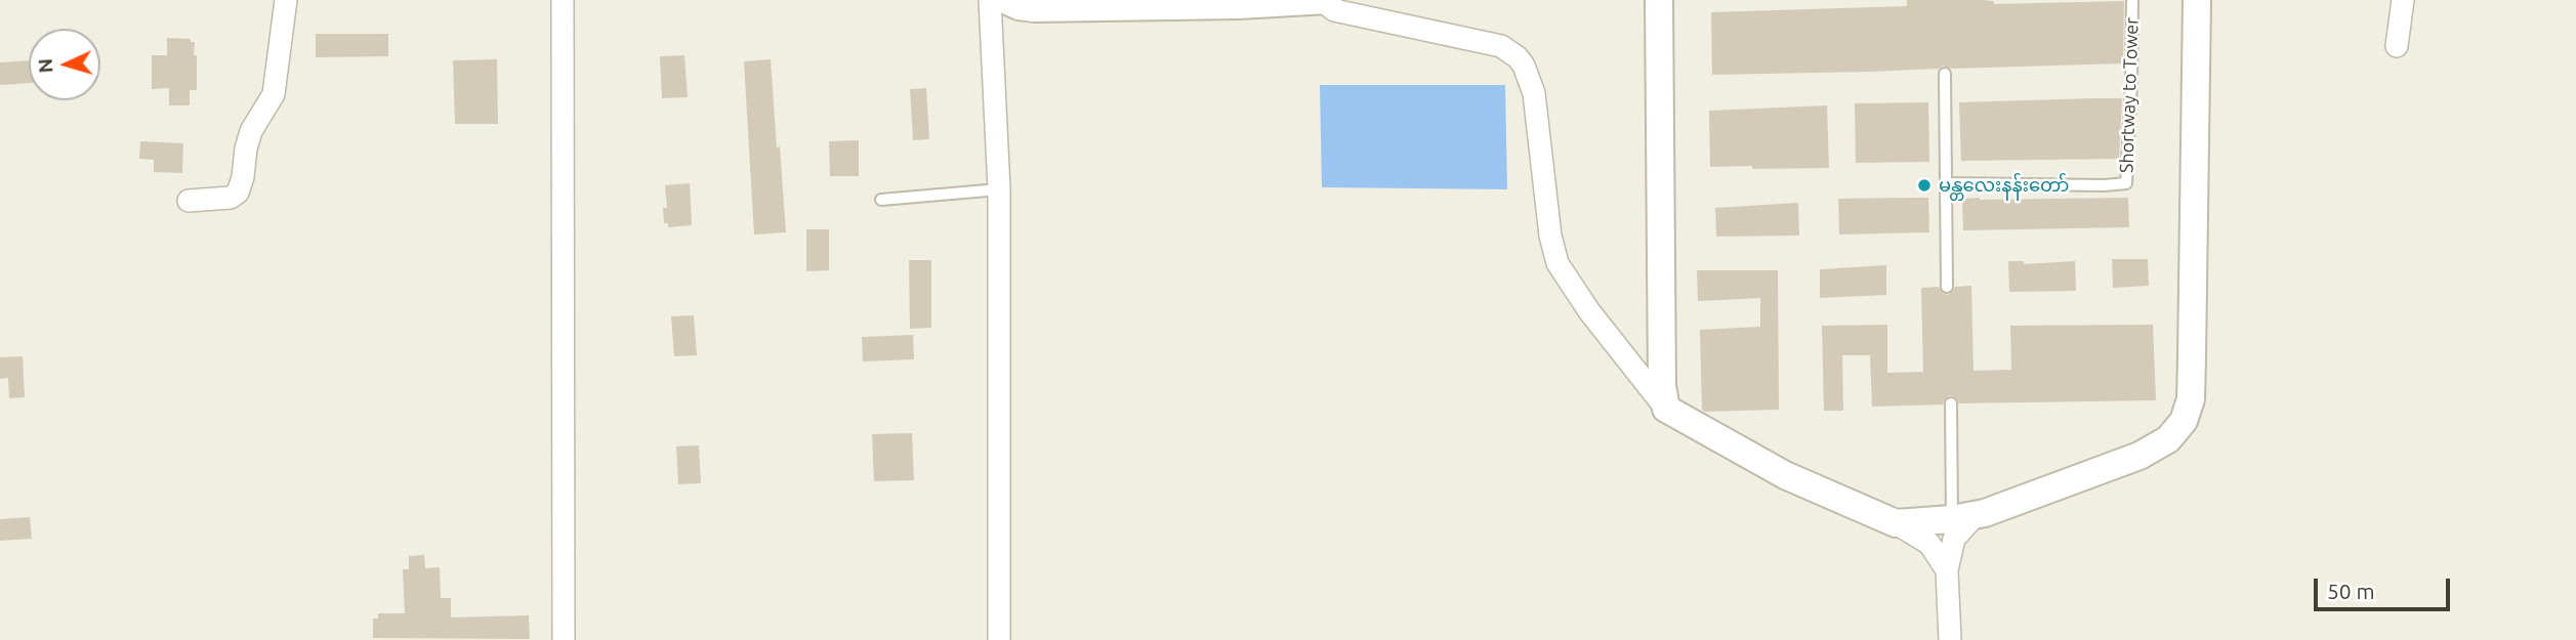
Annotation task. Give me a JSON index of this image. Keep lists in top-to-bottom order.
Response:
{
  "streets": {
    "lane": ["Shortway to Tower"]
  },
  "places": ["မန္တလေးနန်းတော်"],
  "scale_bar": "50 m",
  "north": "left"
}
